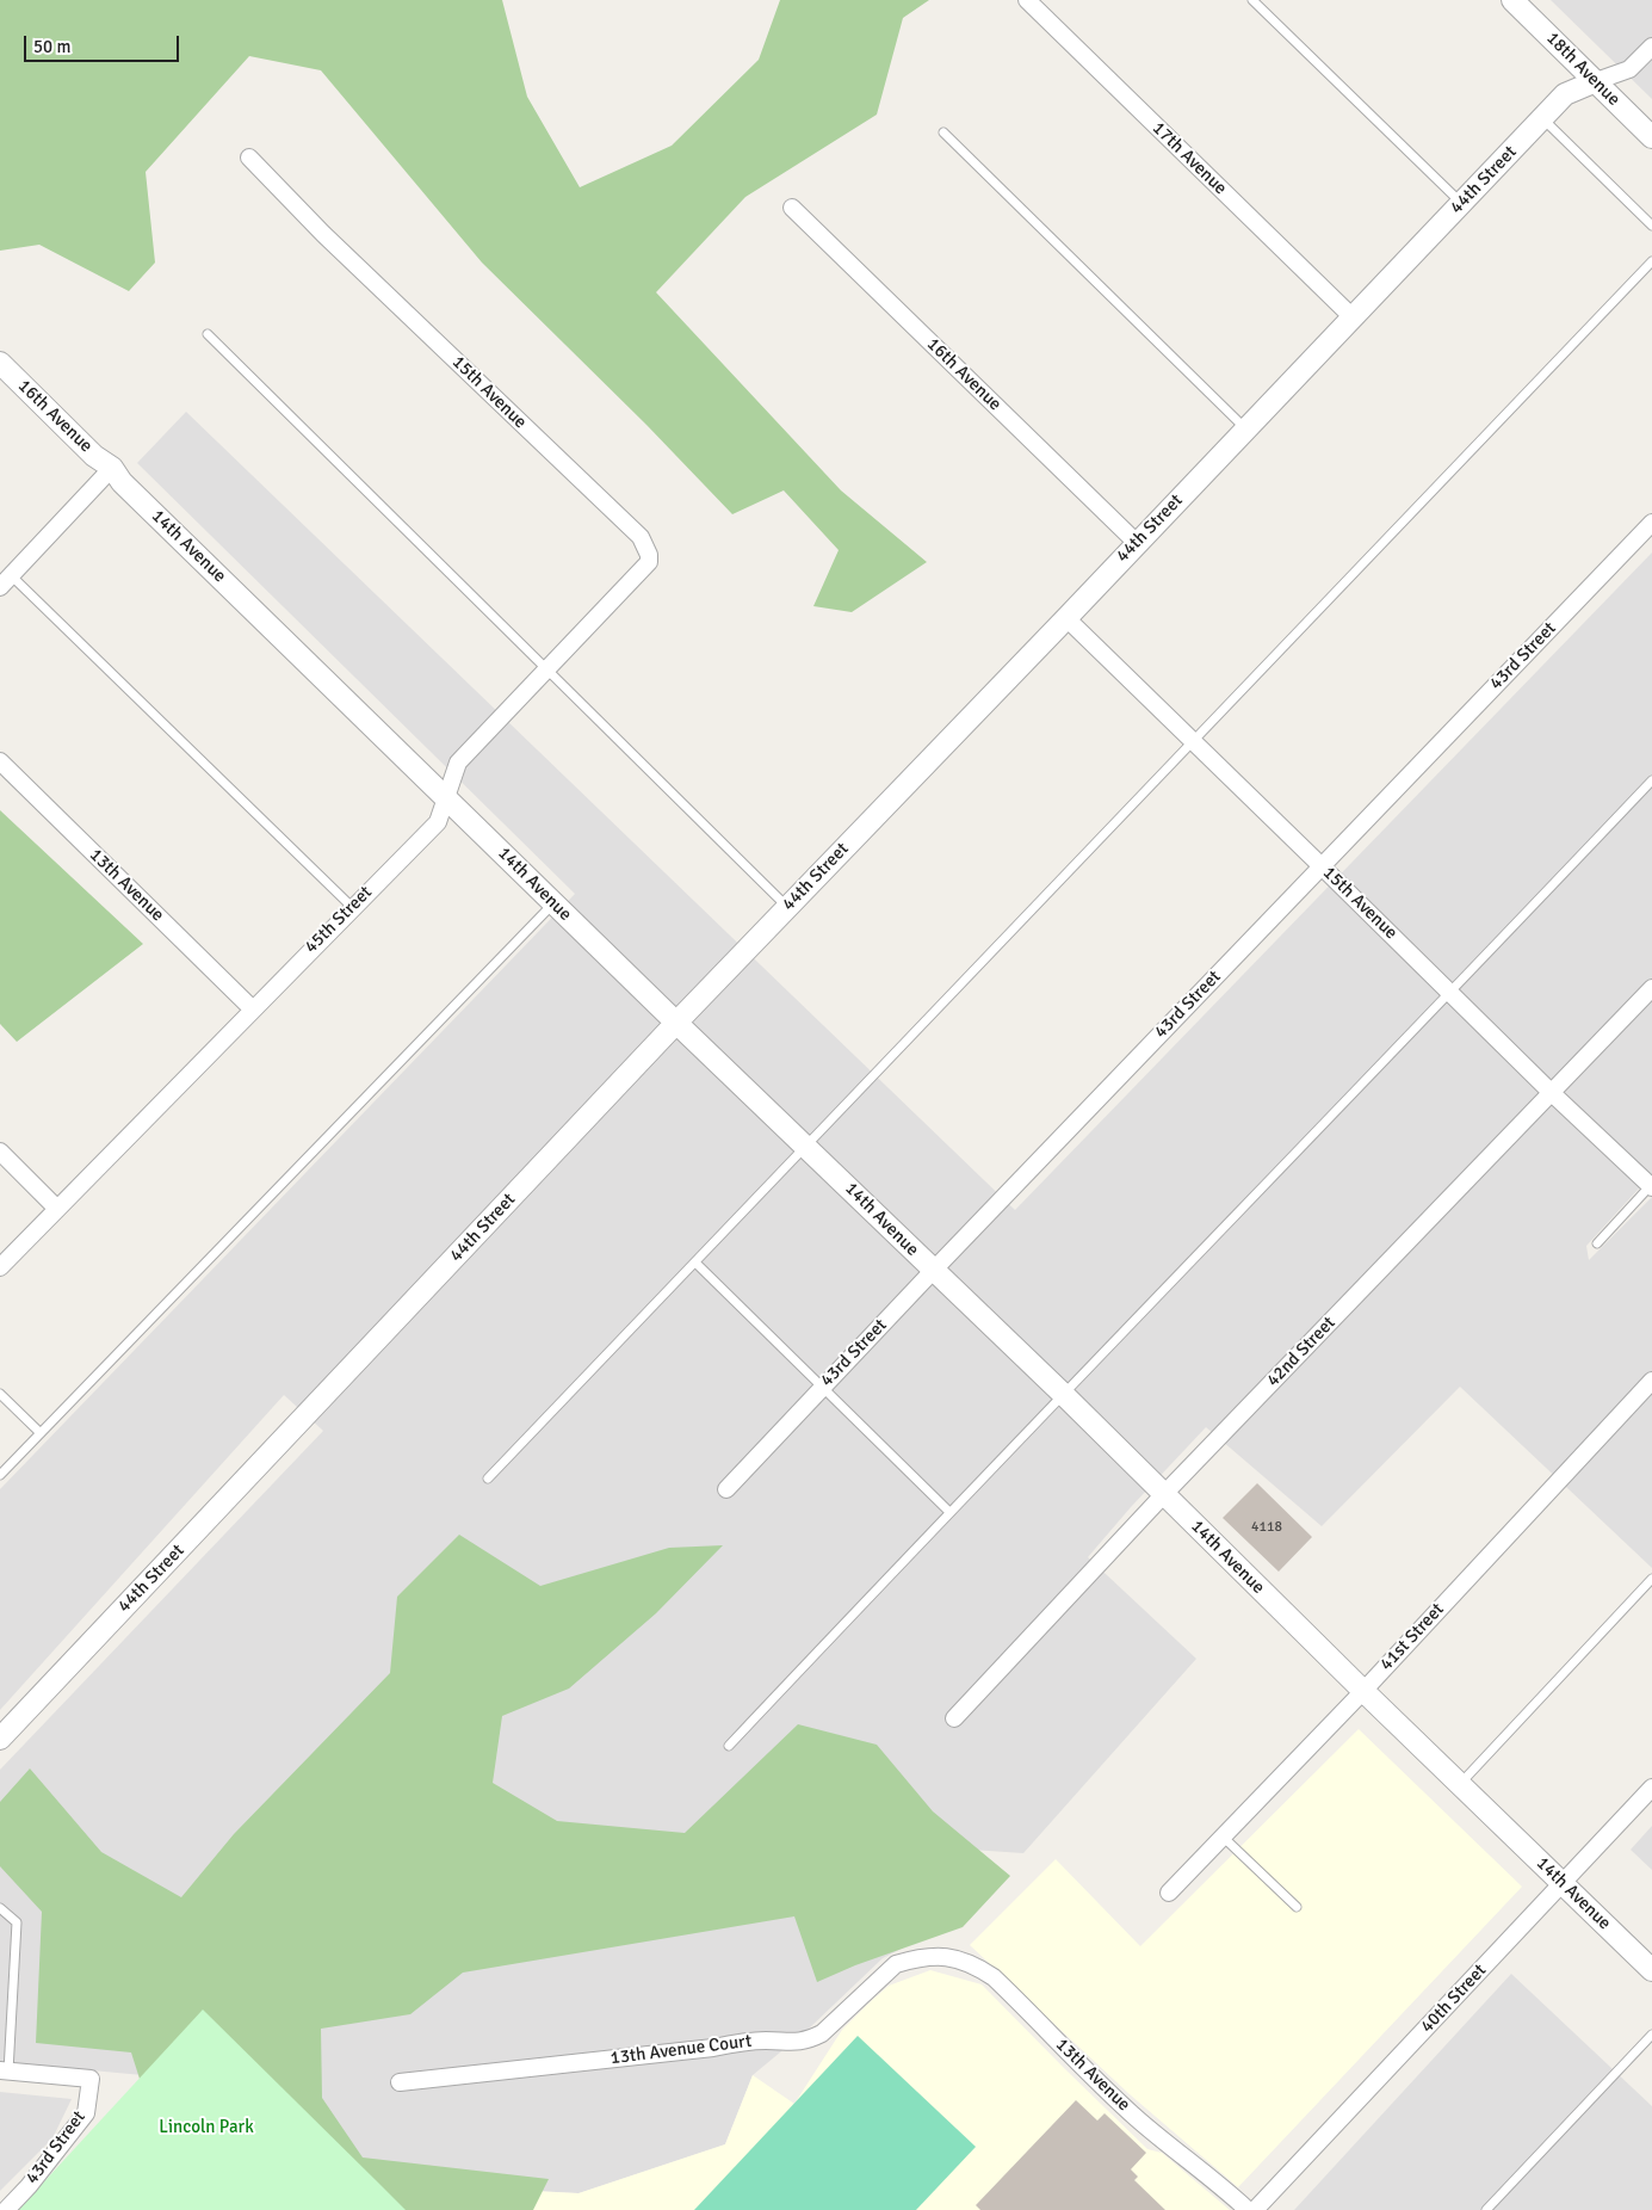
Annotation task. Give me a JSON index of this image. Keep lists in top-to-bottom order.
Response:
{
  "streets": {
    "street": [
      "18th Avenue",
      "17th Avenue",
      "44th Street",
      "16th Avenue",
      "15th Avenue",
      "14th Avenue",
      "43rd Street",
      "13th Avenue",
      "45th Street",
      "42nd Street",
      "41st Street",
      "40th Street",
      "13th Avenue Court"
    ]
  },
  "crossings": [
    ["18th Avenue", "44th Street"],
    ["17th Avenue", "44th Street"],
    ["44th Street", "16th Avenue"],
    ["44th Street", "15th Avenue"],
    ["44th Street", "14th Avenue"],
    ["16th Avenue", "14th Avenue"],
    ["15th Avenue", "43rd Street"],
    ["15th Avenue", "45th Street"],
    ["15th Avenue", "42nd Street"],
    ["14th Avenue", "43rd Street"],
    ["14th Avenue", "45th Street"],
    ["14th Avenue", "42nd Street"],
    ["14th Avenue", "41st Street"],
    ["14th Avenue", "40th Street"],
    ["13th Avenue", "45th Street"],
    ["13th Avenue", "13th Avenue Court"]
  ],
  "parks": ["Lincoln Park"],
  "house_numbers": ["4118"],
  "scale_bar": "50 m"
}
